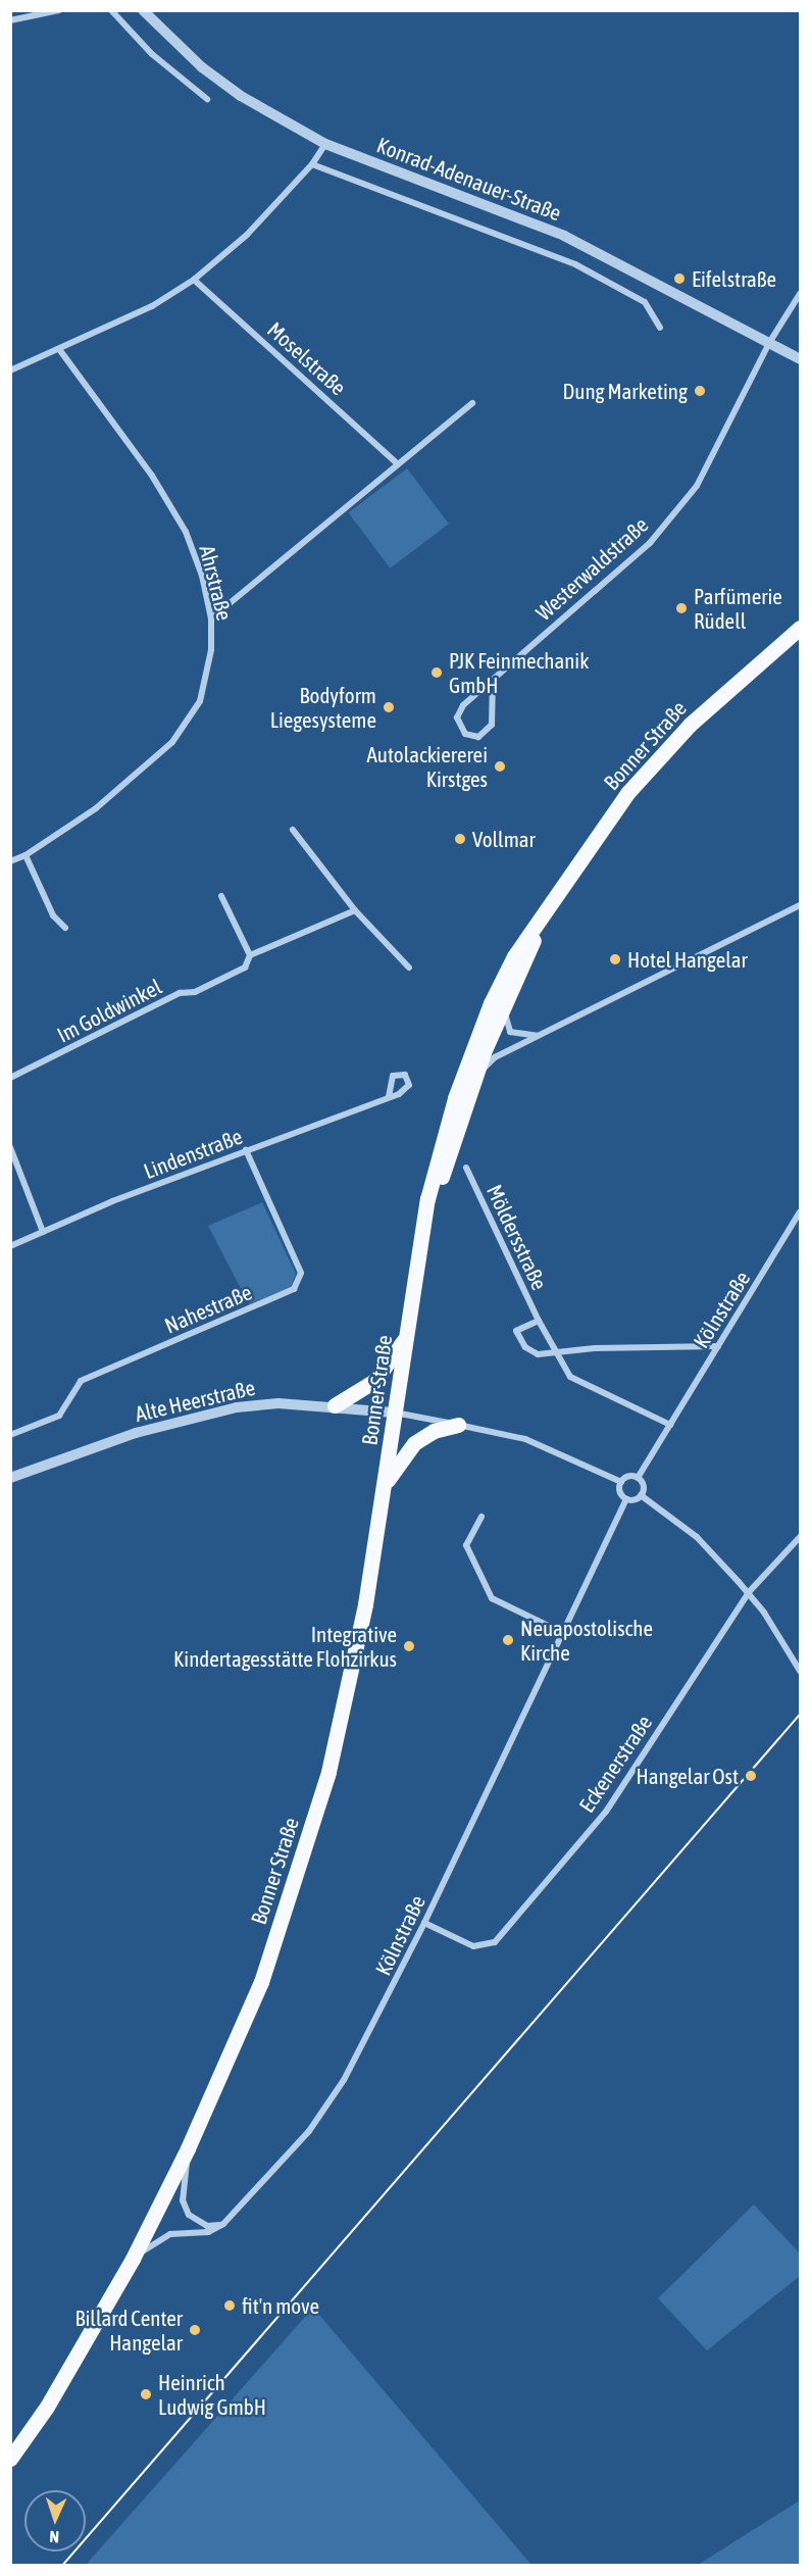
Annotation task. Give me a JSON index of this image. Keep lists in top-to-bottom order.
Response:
{
  "streets": {
    "main road": ["Bonner Straße"],
    "street": [
      "Konrad-Adenauer-Straße",
      "Moselstraße",
      "Westerwaldstraße",
      "Ahrstraße",
      "Im Goldwinkel",
      "Lindenstraße",
      "Möldersstraße",
      "Nahestraße",
      "Kölnstraße",
      "Alte Heerstraße",
      "Eckenerstraße"
    ]
  },
  "crossings": [
    ["Konrad-Adenauer-Straße", "Westerwaldstraße"],
    ["Bonner Straße", "Kölnstraße"],
    ["Bonner Straße", "Alte Heerstraße"],
    ["Lindenstraße", "Nahestraße"],
    ["Möldersstraße", "Kölnstraße"],
    ["Kölnstraße", "Eckenerstraße"]
  ],
  "places": [
    "Eifelstraße",
    "Dung Marketing",
    "Parfümerie Rüdell",
    "PJK Feinmechanik GmbH",
    "Bodyform Liegesysteme",
    "Autolackiererei Kirstges",
    "Vollmar",
    "Hotel Hangelar",
    "Neuapostolische Kirche",
    "Integrative Kindertagesstätte Flohzirkus",
    "Hangelar Ost",
    "fit'n move",
    "Billard Center Hangelar",
    "Heinrich Ludwig GmbH"
  ],
  "north": "bottom"
}
